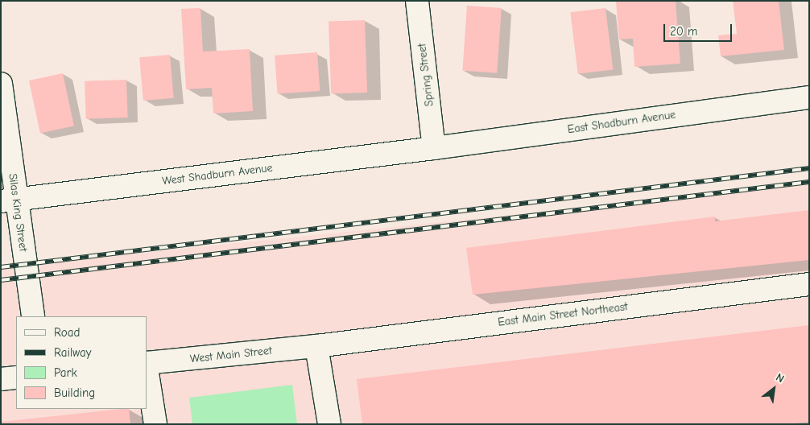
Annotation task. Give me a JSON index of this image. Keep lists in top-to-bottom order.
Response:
{
  "streets": {
    "street": [
      "Spring Street",
      "East Shadburn Avenue",
      "West Shadburn Avenue",
      "Silas King Street",
      "East Main Street Northeast",
      "West Main Street"
    ]
  },
  "crossings": [
    ["Spring Street", "East Shadburn Avenue"],
    ["Spring Street", "West Shadburn Avenue"],
    ["East Shadburn Avenue", "West Shadburn Avenue"],
    ["West Shadburn Avenue", "Silas King Street"],
    ["East Main Street Northeast", "West Main Street"]
  ],
  "legend": [
    "Road",
    "Railway",
    "Park",
    "Building"
  ],
  "scale_bar": "20 m",
  "north": "top right"
}
